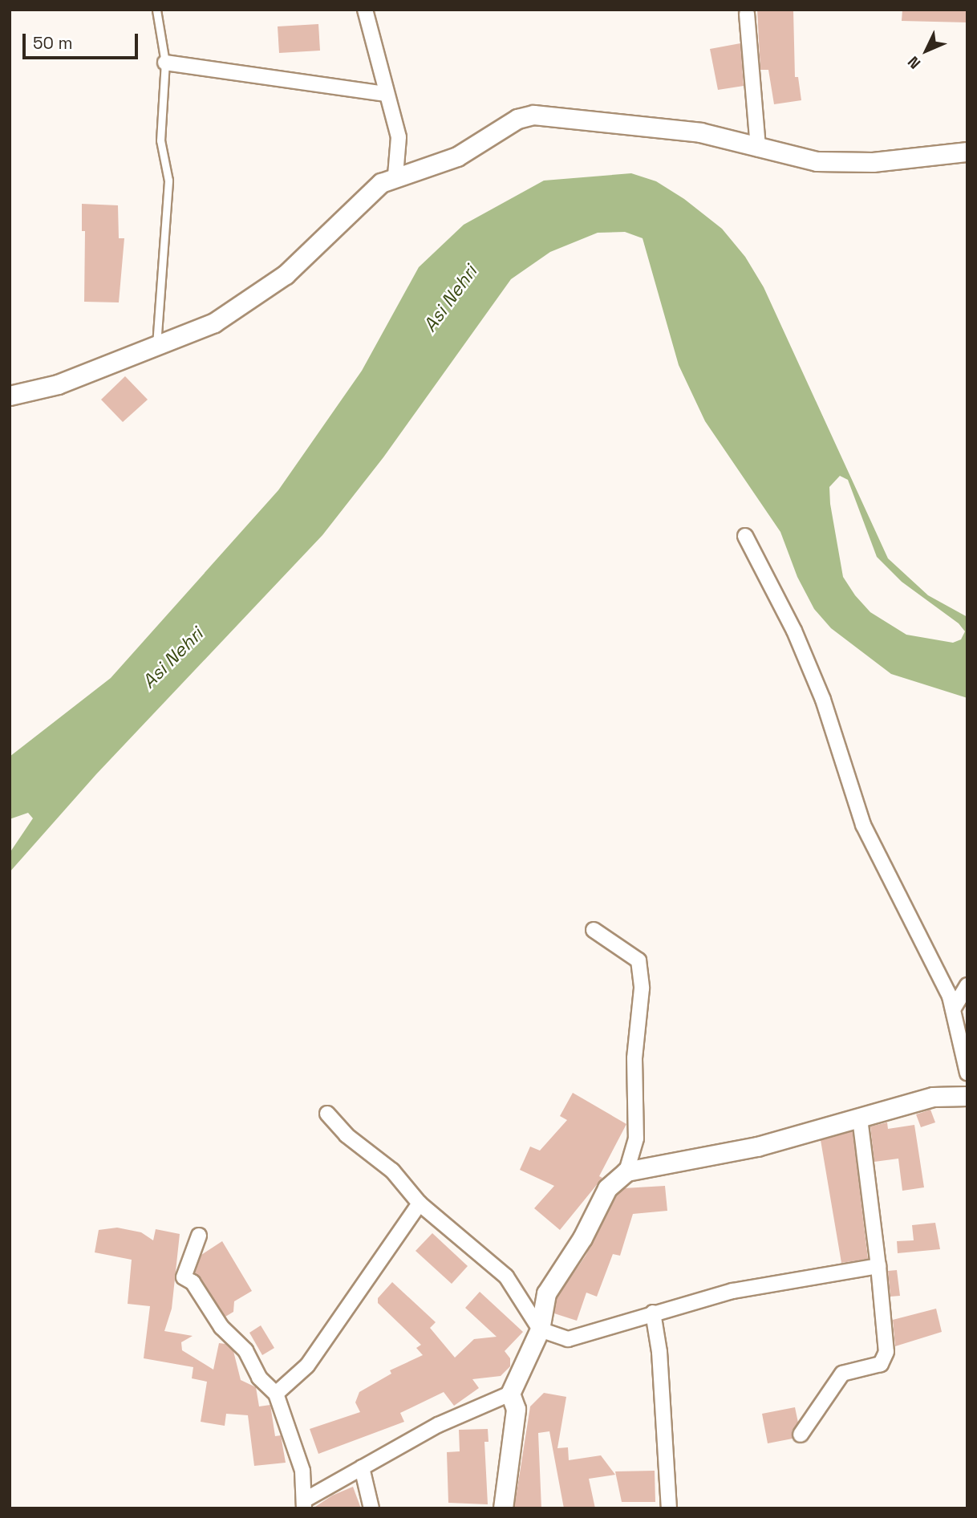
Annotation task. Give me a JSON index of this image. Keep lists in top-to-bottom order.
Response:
{
  "water": ["Asi Nehri"],
  "scale_bar": "50 m",
  "north": "bottom left"
}
